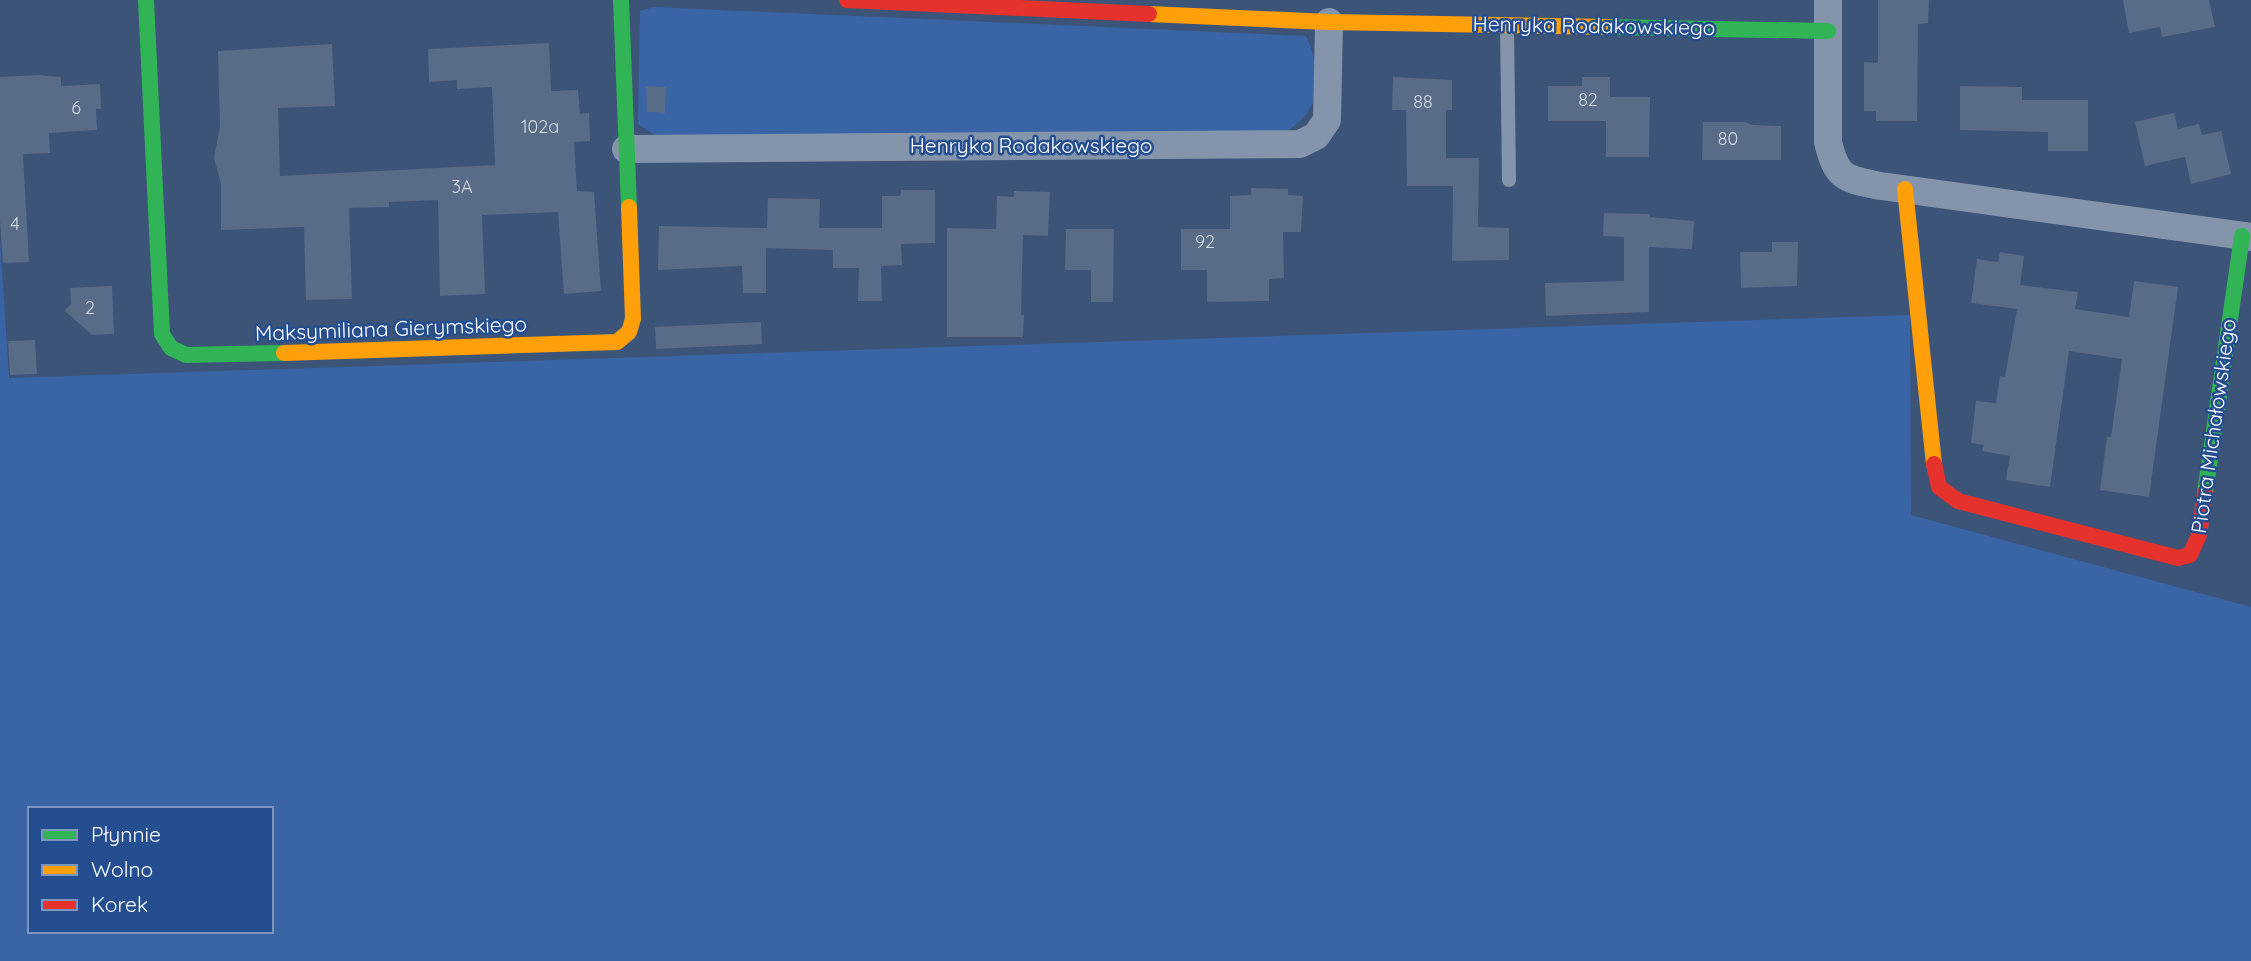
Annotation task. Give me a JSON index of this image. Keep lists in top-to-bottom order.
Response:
{
  "streets": {
    "street": ["Henryka Rodakowskiego", "Maksymiliana Gierymskiego", "Piotra Michałowskiego"]
  },
  "crossings": [
    ["Henryka Rodakowskiego", "Maksymiliana Gierymskiego"],
    ["Henryka Rodakowskiego", "Piotra Michałowskiego"]
  ],
  "house_numbers": [
    "82",
    "88",
    "6",
    "102a",
    "80",
    "3A",
    "4",
    "92",
    "2"
  ],
  "legend": ["Płynnie", "Wolno", "Korek"]
}
